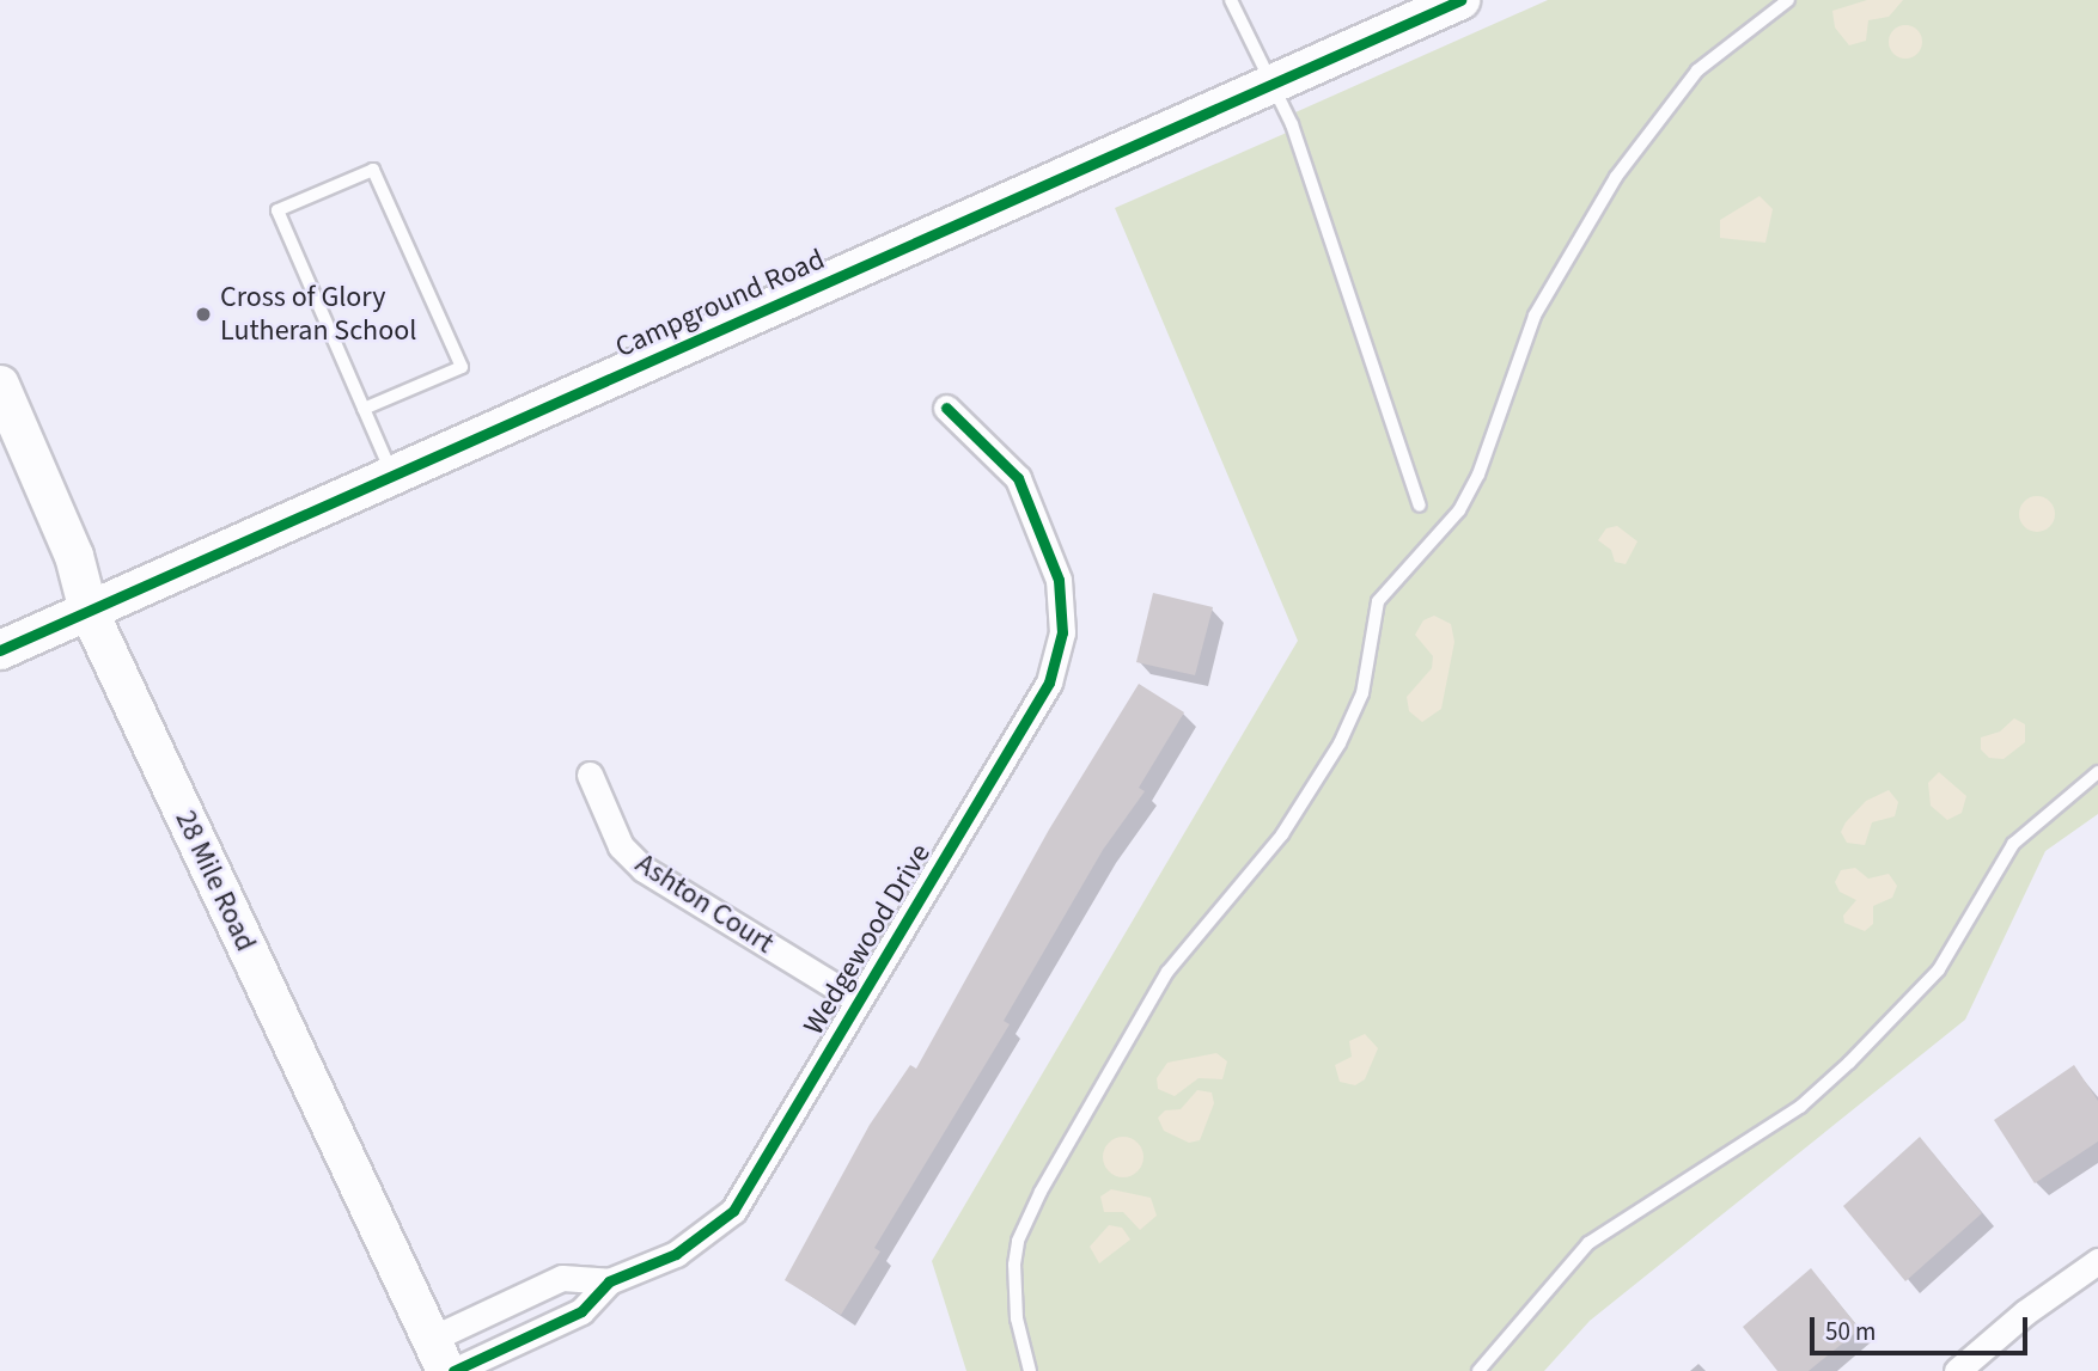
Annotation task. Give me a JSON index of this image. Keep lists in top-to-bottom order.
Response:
{
  "streets": {
    "street": [
      "Campground Road",
      "28 Mile Road",
      "Ashton Court",
      "Wedgewood Drive"
    ]
  },
  "crossings": [
    ["Campground Road", "28 Mile Road"],
    ["28 Mile Road", "Wedgewood Drive"],
    ["Ashton Court", "Wedgewood Drive"]
  ],
  "places": ["Cross of Glory Lutheran School"],
  "scale_bar": "50 m"
}
